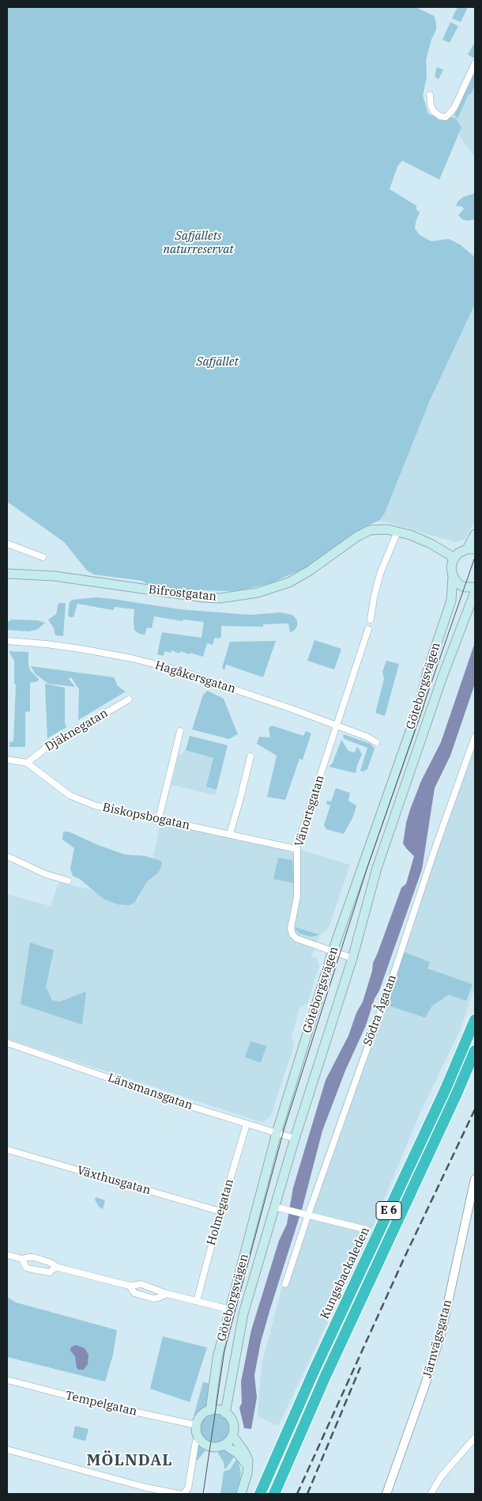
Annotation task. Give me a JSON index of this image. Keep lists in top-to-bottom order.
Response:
{
  "streets": {
    "highway": ["E 6", "Kungsbackaleden"],
    "main road": ["Bifrostgatan", "Göteborgsvägen"],
    "street": [
      "Hagåkersgatan",
      "Djäknegatan",
      "Vänortsgatan",
      "Biskopsbogatan",
      "Södra Ågatan",
      "Länsmansgatan",
      "Växthusgatan",
      "Holmegatan",
      "Järnvägsgatan",
      "Tempelgatan"
    ]
  },
  "crossings": [
    ["Bifrostgatan", "Göteborgsvägen"],
    ["Hagåkersgatan", "Vänortsgatan"],
    ["Göteborgsvägen", "Vänortsgatan"],
    ["Göteborgsvägen", "Länsmansgatan"],
    ["Göteborgsvägen", "Tempelgatan"],
    ["Djäknegatan", "Biskopsbogatan"],
    ["Vänortsgatan", "Biskopsbogatan"],
    ["Länsmansgatan", "Holmegatan"],
    ["Växthusgatan", "Holmegatan"]
  ],
  "districts": ["MÖLNDAL"],
  "parks": ["Safjällets naturreservat", "Safjället"]
}
